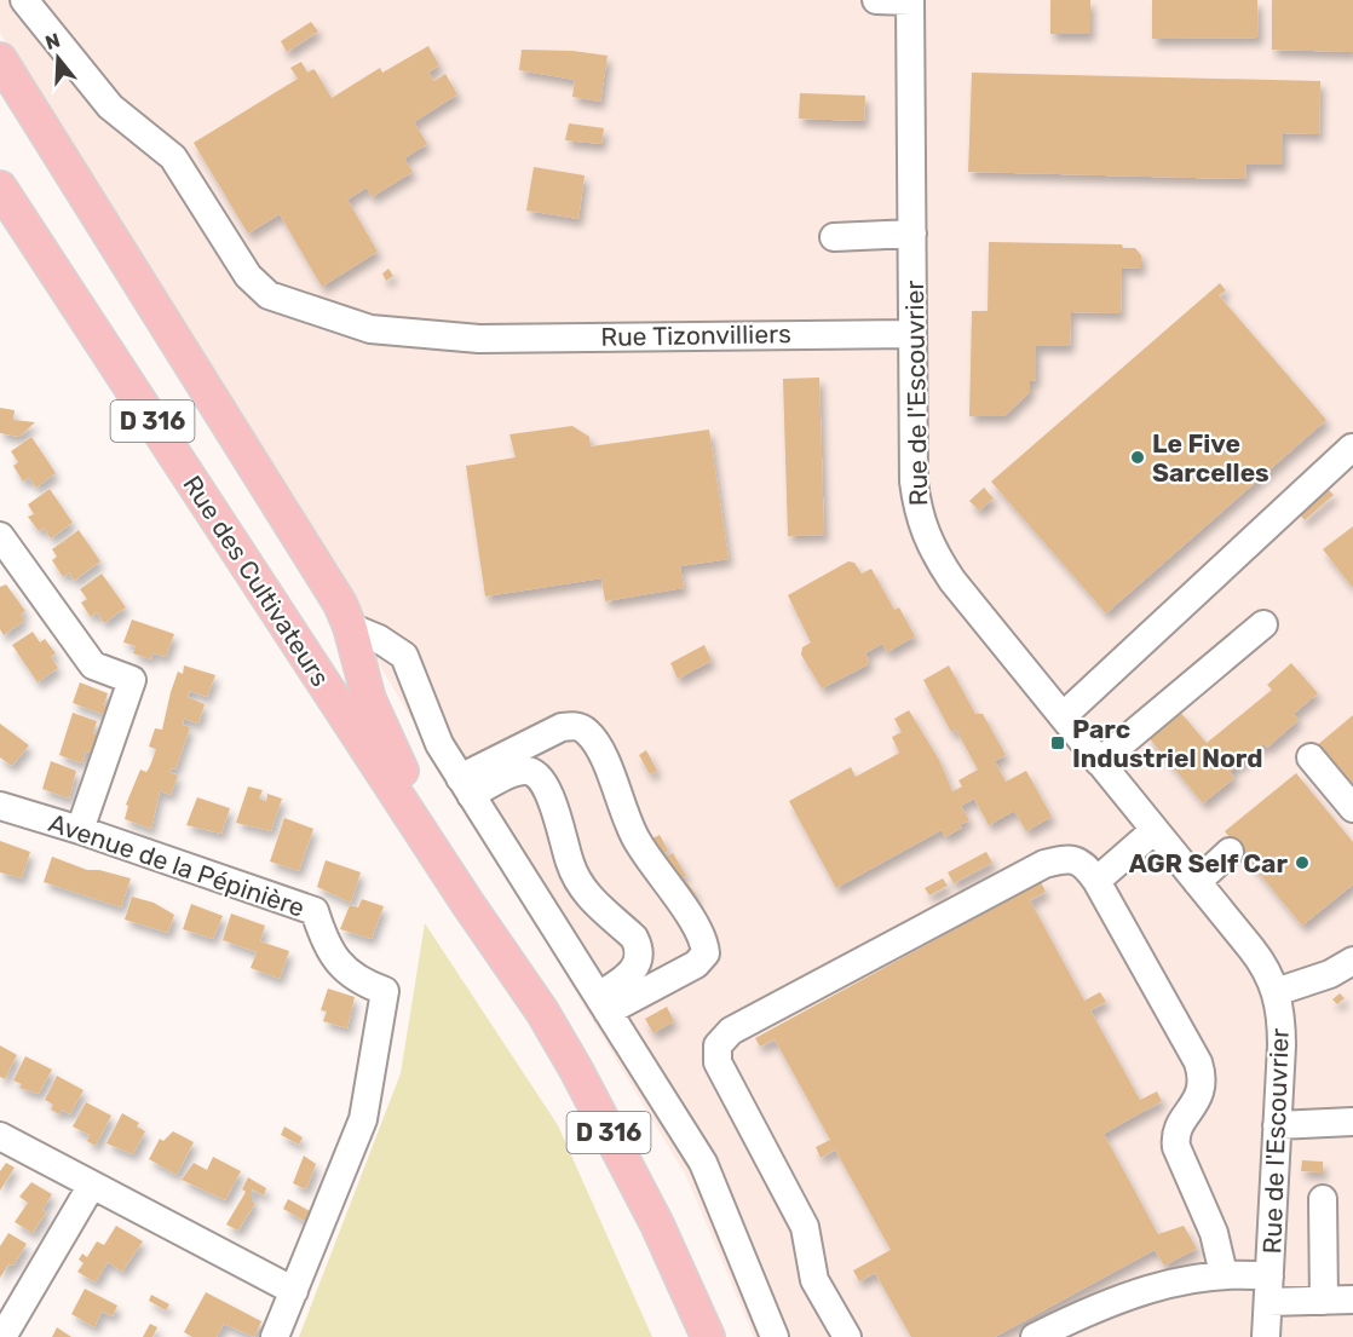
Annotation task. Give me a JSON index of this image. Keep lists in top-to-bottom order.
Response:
{
  "streets": {
    "main road": ["D 316", "Rue des Cultivateurs"],
    "street": ["Rue Tizonvilliers", "Rue de l'Escouvrier", "Avenue de la Pépinière"]
  },
  "crossings": [
    ["Rue Tizonvilliers", "Rue de l'Escouvrier"]
  ],
  "places": {
    "other": ["Le Five Sarcelles", "AGR Self Car"],
    "transit": ["Parc Industriel Nord"]
  },
  "north": "top"
}
